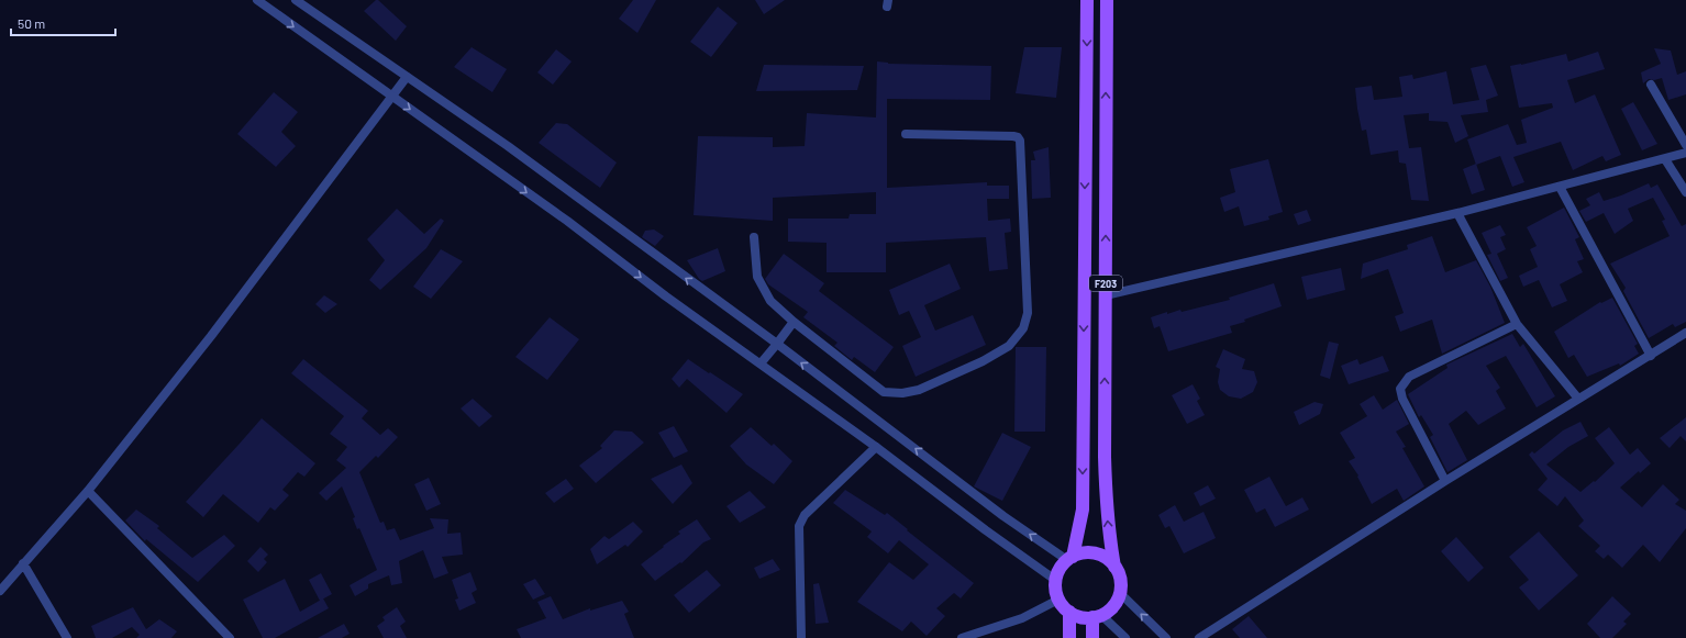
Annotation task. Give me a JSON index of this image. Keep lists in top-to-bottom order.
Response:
{
  "streets": {
    "main road": ["F203"]
  },
  "scale_bar": "50 m"
}
